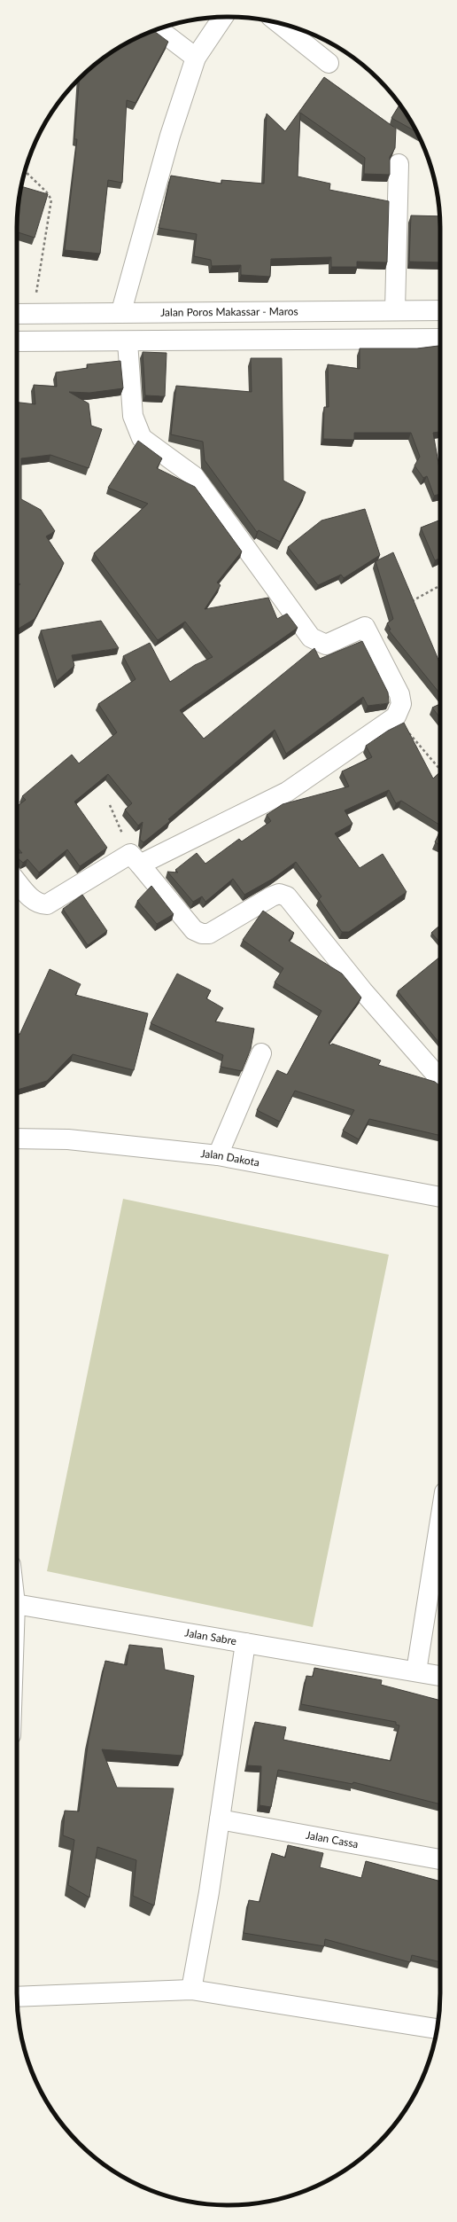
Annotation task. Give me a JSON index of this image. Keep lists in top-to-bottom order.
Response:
{
  "streets": {
    "main road": [
      "Jalan Poros Makassar - Maros",
      "Jalan Dakota",
      "Jalan Sabre",
      "Jalan Cassa"
    ]
  }
}
